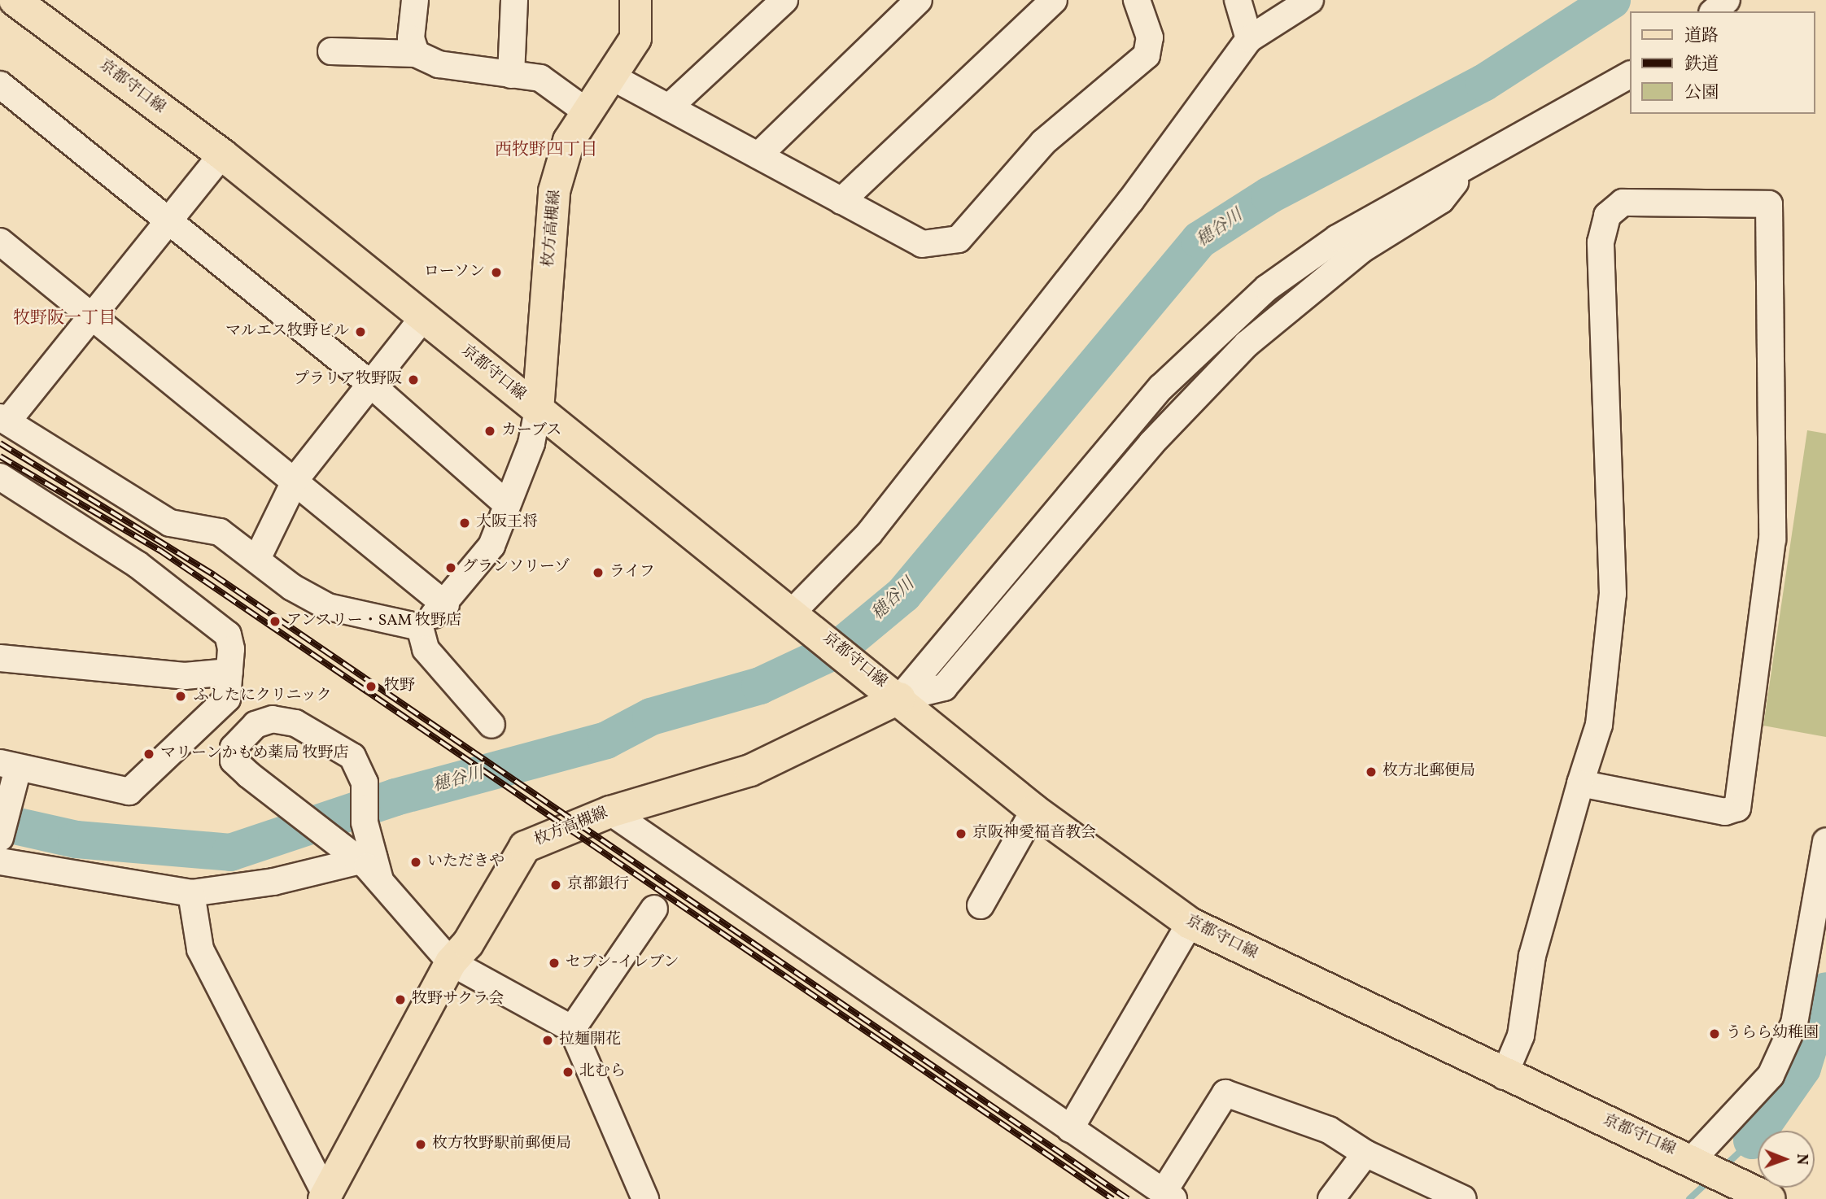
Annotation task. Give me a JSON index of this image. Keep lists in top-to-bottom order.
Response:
{
  "streets": {
    "main road": ["京都守口線", "枚方高槻線"]
  },
  "crossings": [
    ["京都守口線", "枚方高槻線"]
  ],
  "districts": ["西牧野四丁目", "牧野阪一丁目"],
  "water": ["穂谷川"],
  "places": [
    "ローソン",
    "マルエス牧野ビル",
    "プラリア牧野阪",
    "カーブス",
    "大阪王将",
    "グランソリーゾ",
    "ライフ",
    "アンスリー・SAM 牧野店",
    "牧野",
    "ふしたにクリニック",
    "マリーンかもめ薬局 牧野店",
    "枚方北郵便局",
    "京阪神愛福音教会",
    "いただきや",
    "京都銀行",
    "セブン-イレブン",
    "牧野サクラ会",
    "うらら幼稚園",
    "拉麺開花",
    "北むら",
    "枚方牧野駅前郵便局"
  ],
  "legend": ["道路", "鉄道", "公園"],
  "north": "right"
}
